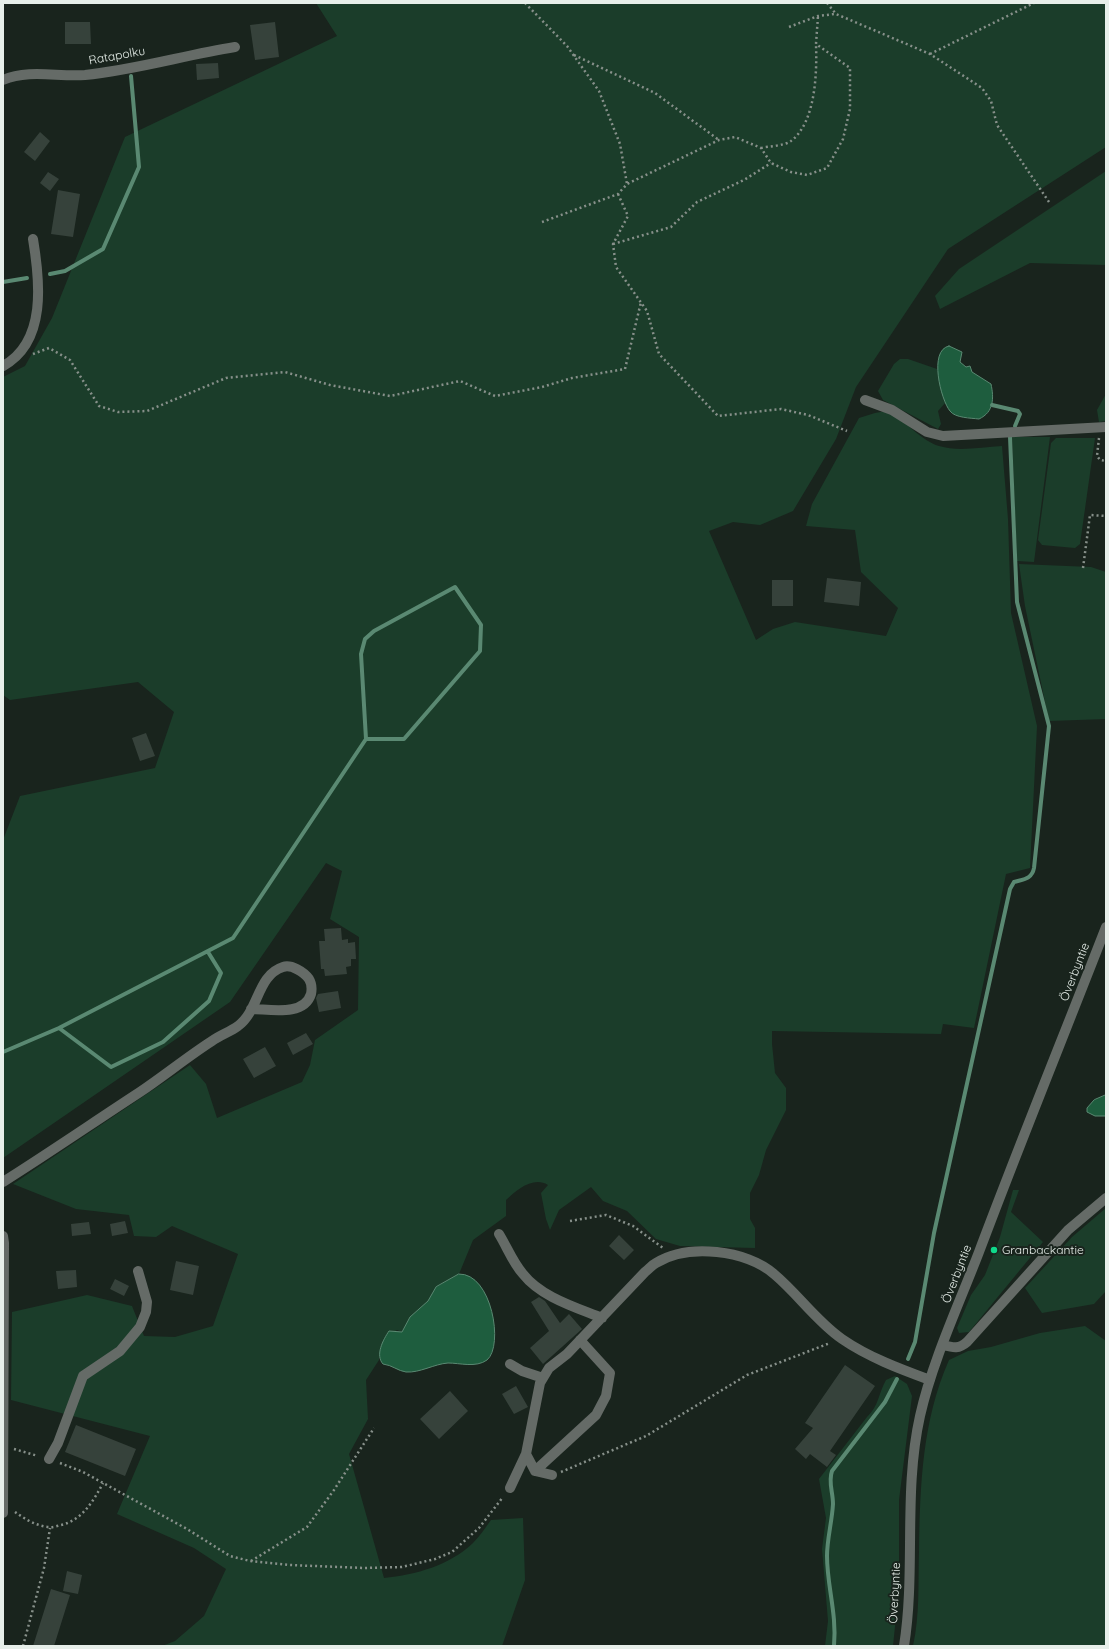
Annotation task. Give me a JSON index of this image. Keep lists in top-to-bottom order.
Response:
{
  "streets": {
    "street": ["Ratapolku", "Överbyntie"]
  },
  "places": ["Granbackantie"]
}
